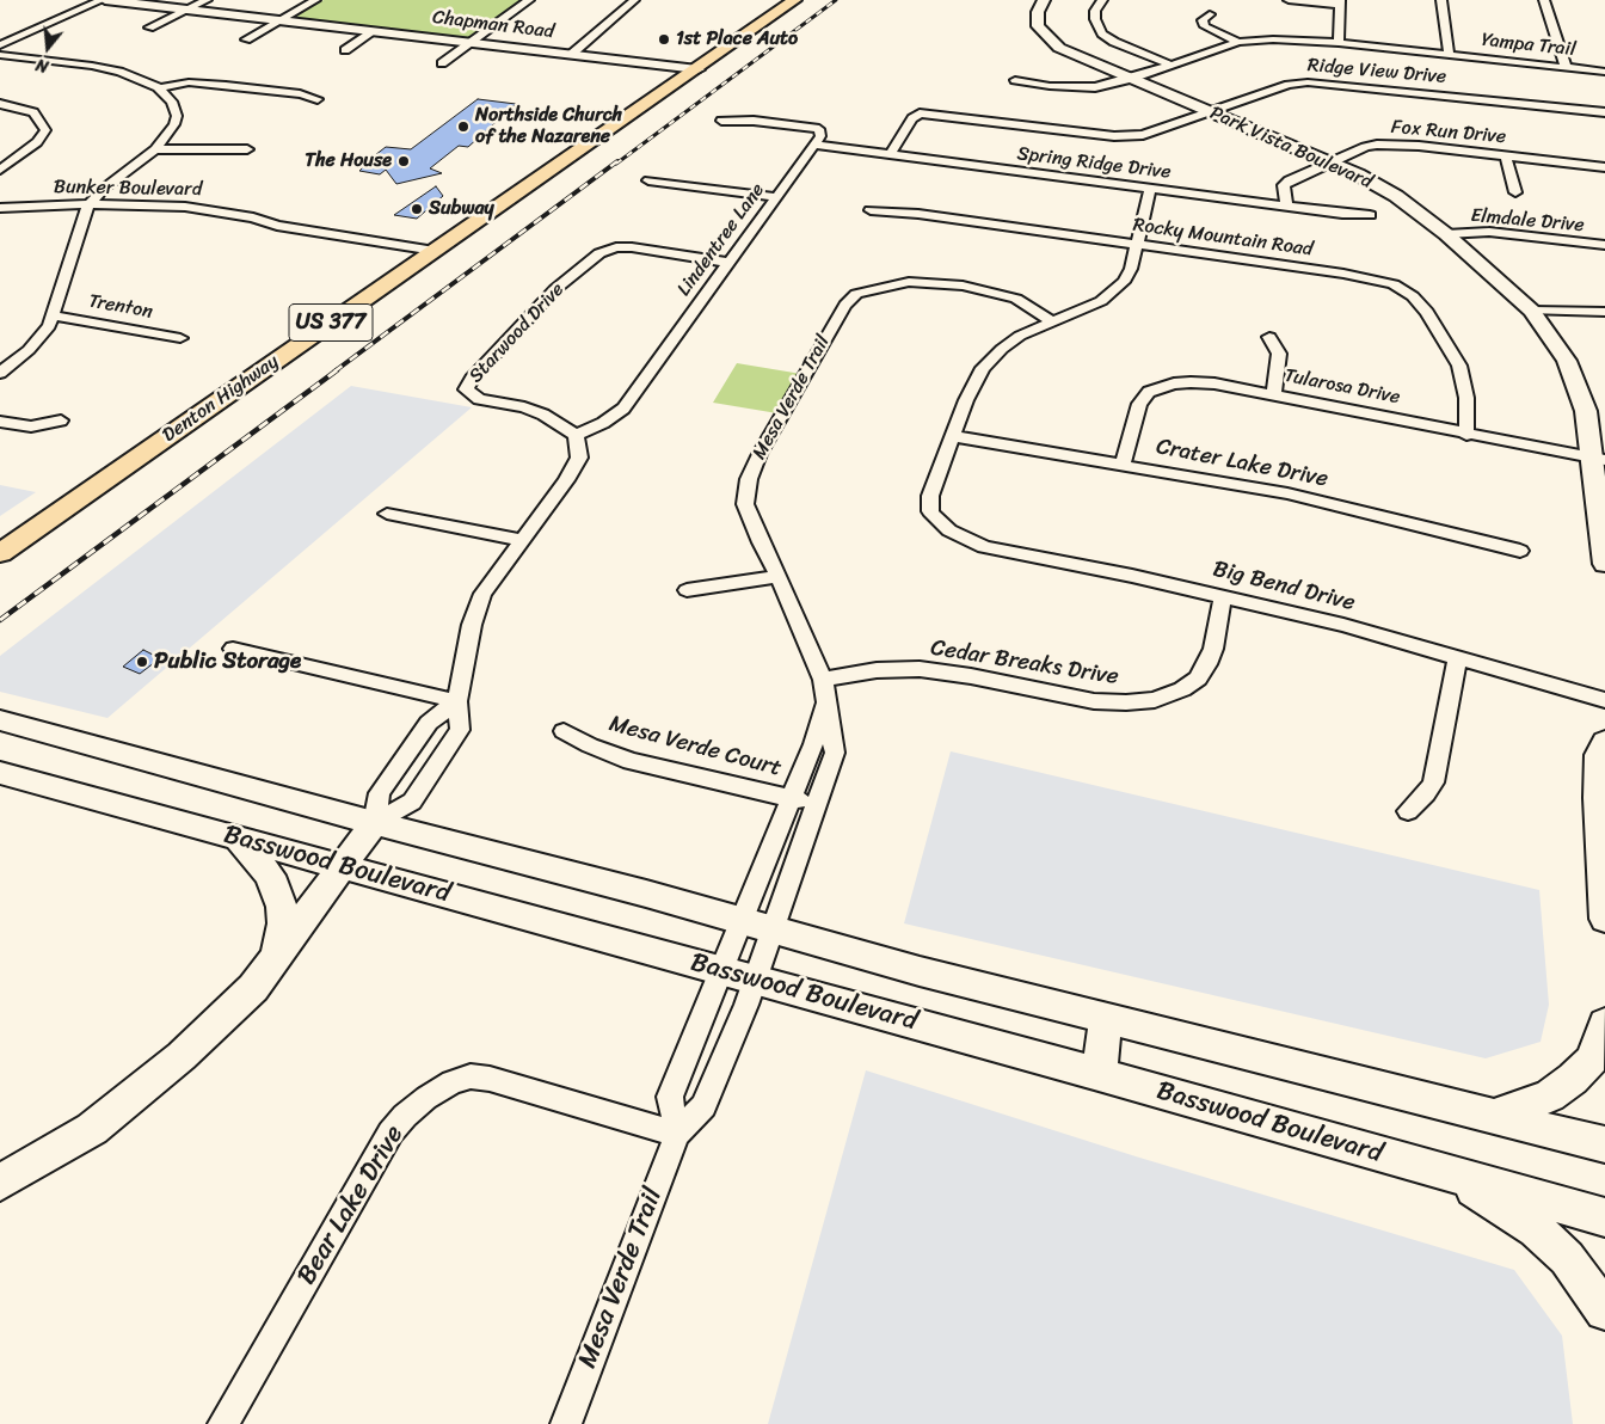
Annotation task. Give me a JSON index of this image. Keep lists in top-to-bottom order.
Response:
{
  "streets": {
    "main road": ["US 377", "Denton Highway"],
    "street": [
      "Chapman Road",
      "Yampa Trail",
      "Ridge View Drive",
      "Fox Run Drive",
      "Park Vista Boulevard",
      "Spring Ridge Drive",
      "Bunker Boulevard",
      "Elmdale Drive",
      "Rocky Mountain Road",
      "Lindentree Lane",
      "Trenton",
      "Starwood Drive",
      "Tularosa Drive",
      "Mesa Verde Trail",
      "Crater Lake Drive",
      "Big Bend Drive",
      "Cedar Breaks Drive",
      "Mesa Verde Court",
      "Basswood Boulevard",
      "Bear Lake Drive"
    ]
  },
  "crossings": [
    ["Chapman Road", "Denton Highway"],
    ["Ridge View Drive", "Park Vista Boulevard"],
    ["Ridge View Drive", "Spring Ridge Drive"],
    ["Fox Run Drive", "Park Vista Boulevard"],
    ["Fox Run Drive", "Spring Ridge Drive"],
    ["Park Vista Boulevard", "Elmdale Drive"],
    ["Park Vista Boulevard", "Tularosa Drive"],
    ["Spring Ridge Drive", "Lindentree Lane"],
    ["Bunker Boulevard", "Denton Highway"],
    ["Rocky Mountain Road", "Tularosa Drive"],
    ["Lindentree Lane", "Starwood Drive"],
    ["Tularosa Drive", "Crater Lake Drive"],
    ["Mesa Verde Trail", "Cedar Breaks Drive"],
    ["Mesa Verde Trail", "Mesa Verde Court"],
    ["Mesa Verde Trail", "Basswood Boulevard"],
    ["Mesa Verde Trail", "Bear Lake Drive"],
    ["Crater Lake Drive", "Big Bend Drive"],
    ["Big Bend Drive", "Cedar Breaks Drive"]
  ],
  "places": [
    "1st Place Auto",
    "Northside Church of the Nazarene",
    "The House",
    "Subway",
    "Public Storage"
  ],
  "north": "bottom"
}
